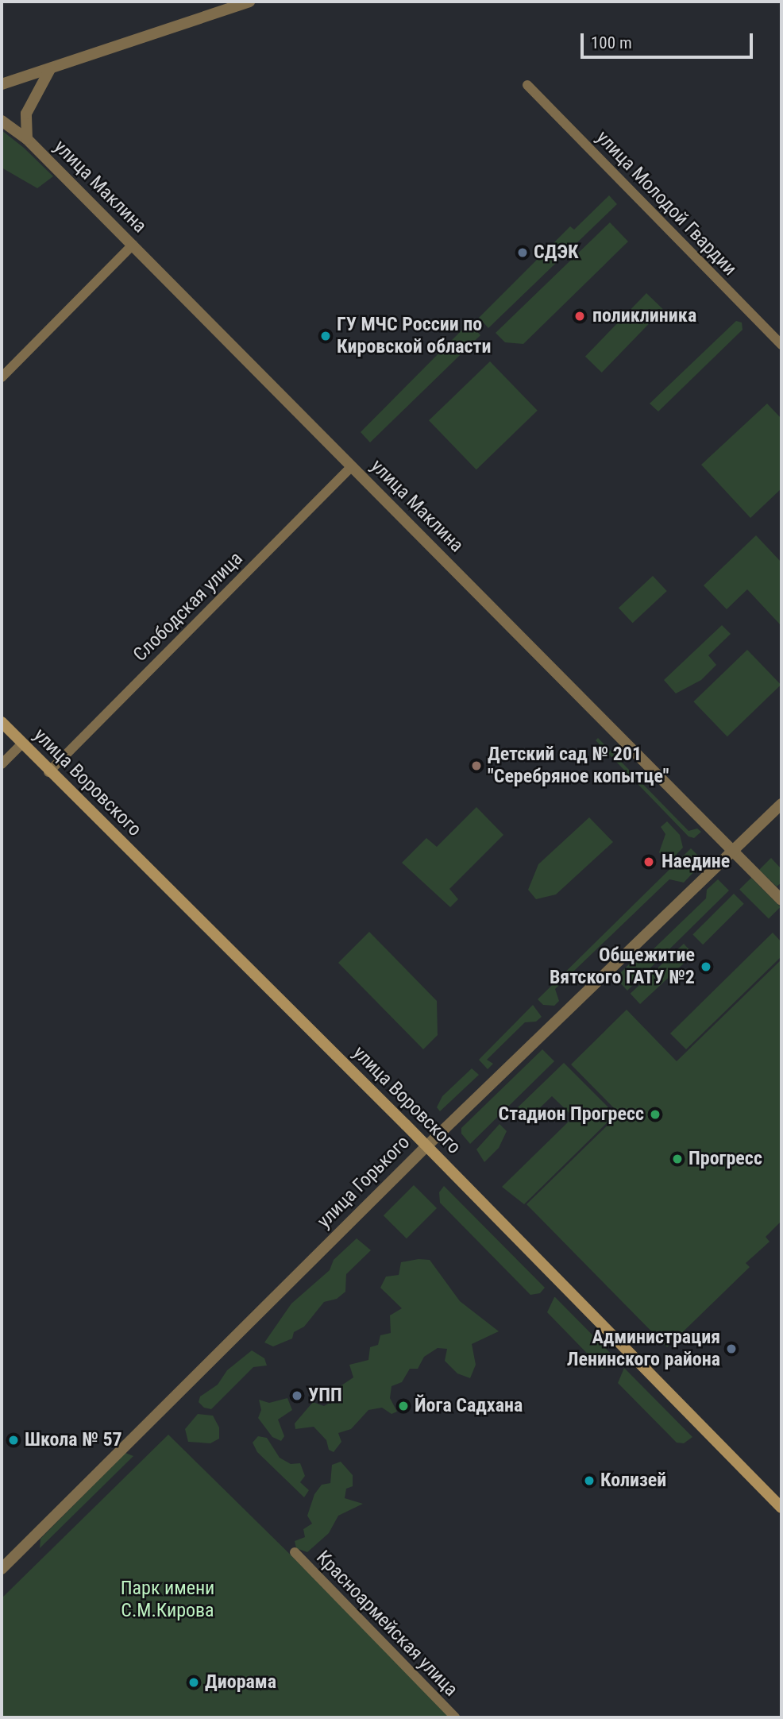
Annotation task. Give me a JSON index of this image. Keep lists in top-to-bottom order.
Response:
{
  "streets": {
    "main road": ["улица Воровского"],
    "street": [
      "улица Маклина",
      "улица Молодой Гвардии",
      "Слободская улица",
      "улица Горького",
      "Красноармейская улица"
    ]
  },
  "crossings": [
    ["улица Маклина", "Слободская улица"],
    ["улица Маклина", "улица Горького"],
    ["Слободская улица", "улица Воровского"],
    ["улица Воровского", "улица Горького"]
  ],
  "parks": ["Парк имени С.М.Кирова"],
  "places": [
    "СДЭК",
    "поликлиника",
    "ГУ МЧС России по Кировской области",
    "Детский сад № 201 \"Серебряное копытце\"",
    "Наедине",
    "Общежитие Вятского ГАТУ №2",
    "Стадион Прогресс",
    "Прогресс",
    "Администрация Ленинского района",
    "УПП",
    "Йога Садхана",
    "Школа № 57",
    "Колизей",
    "Диорама"
  ],
  "scale_bar": "100 m"
}
